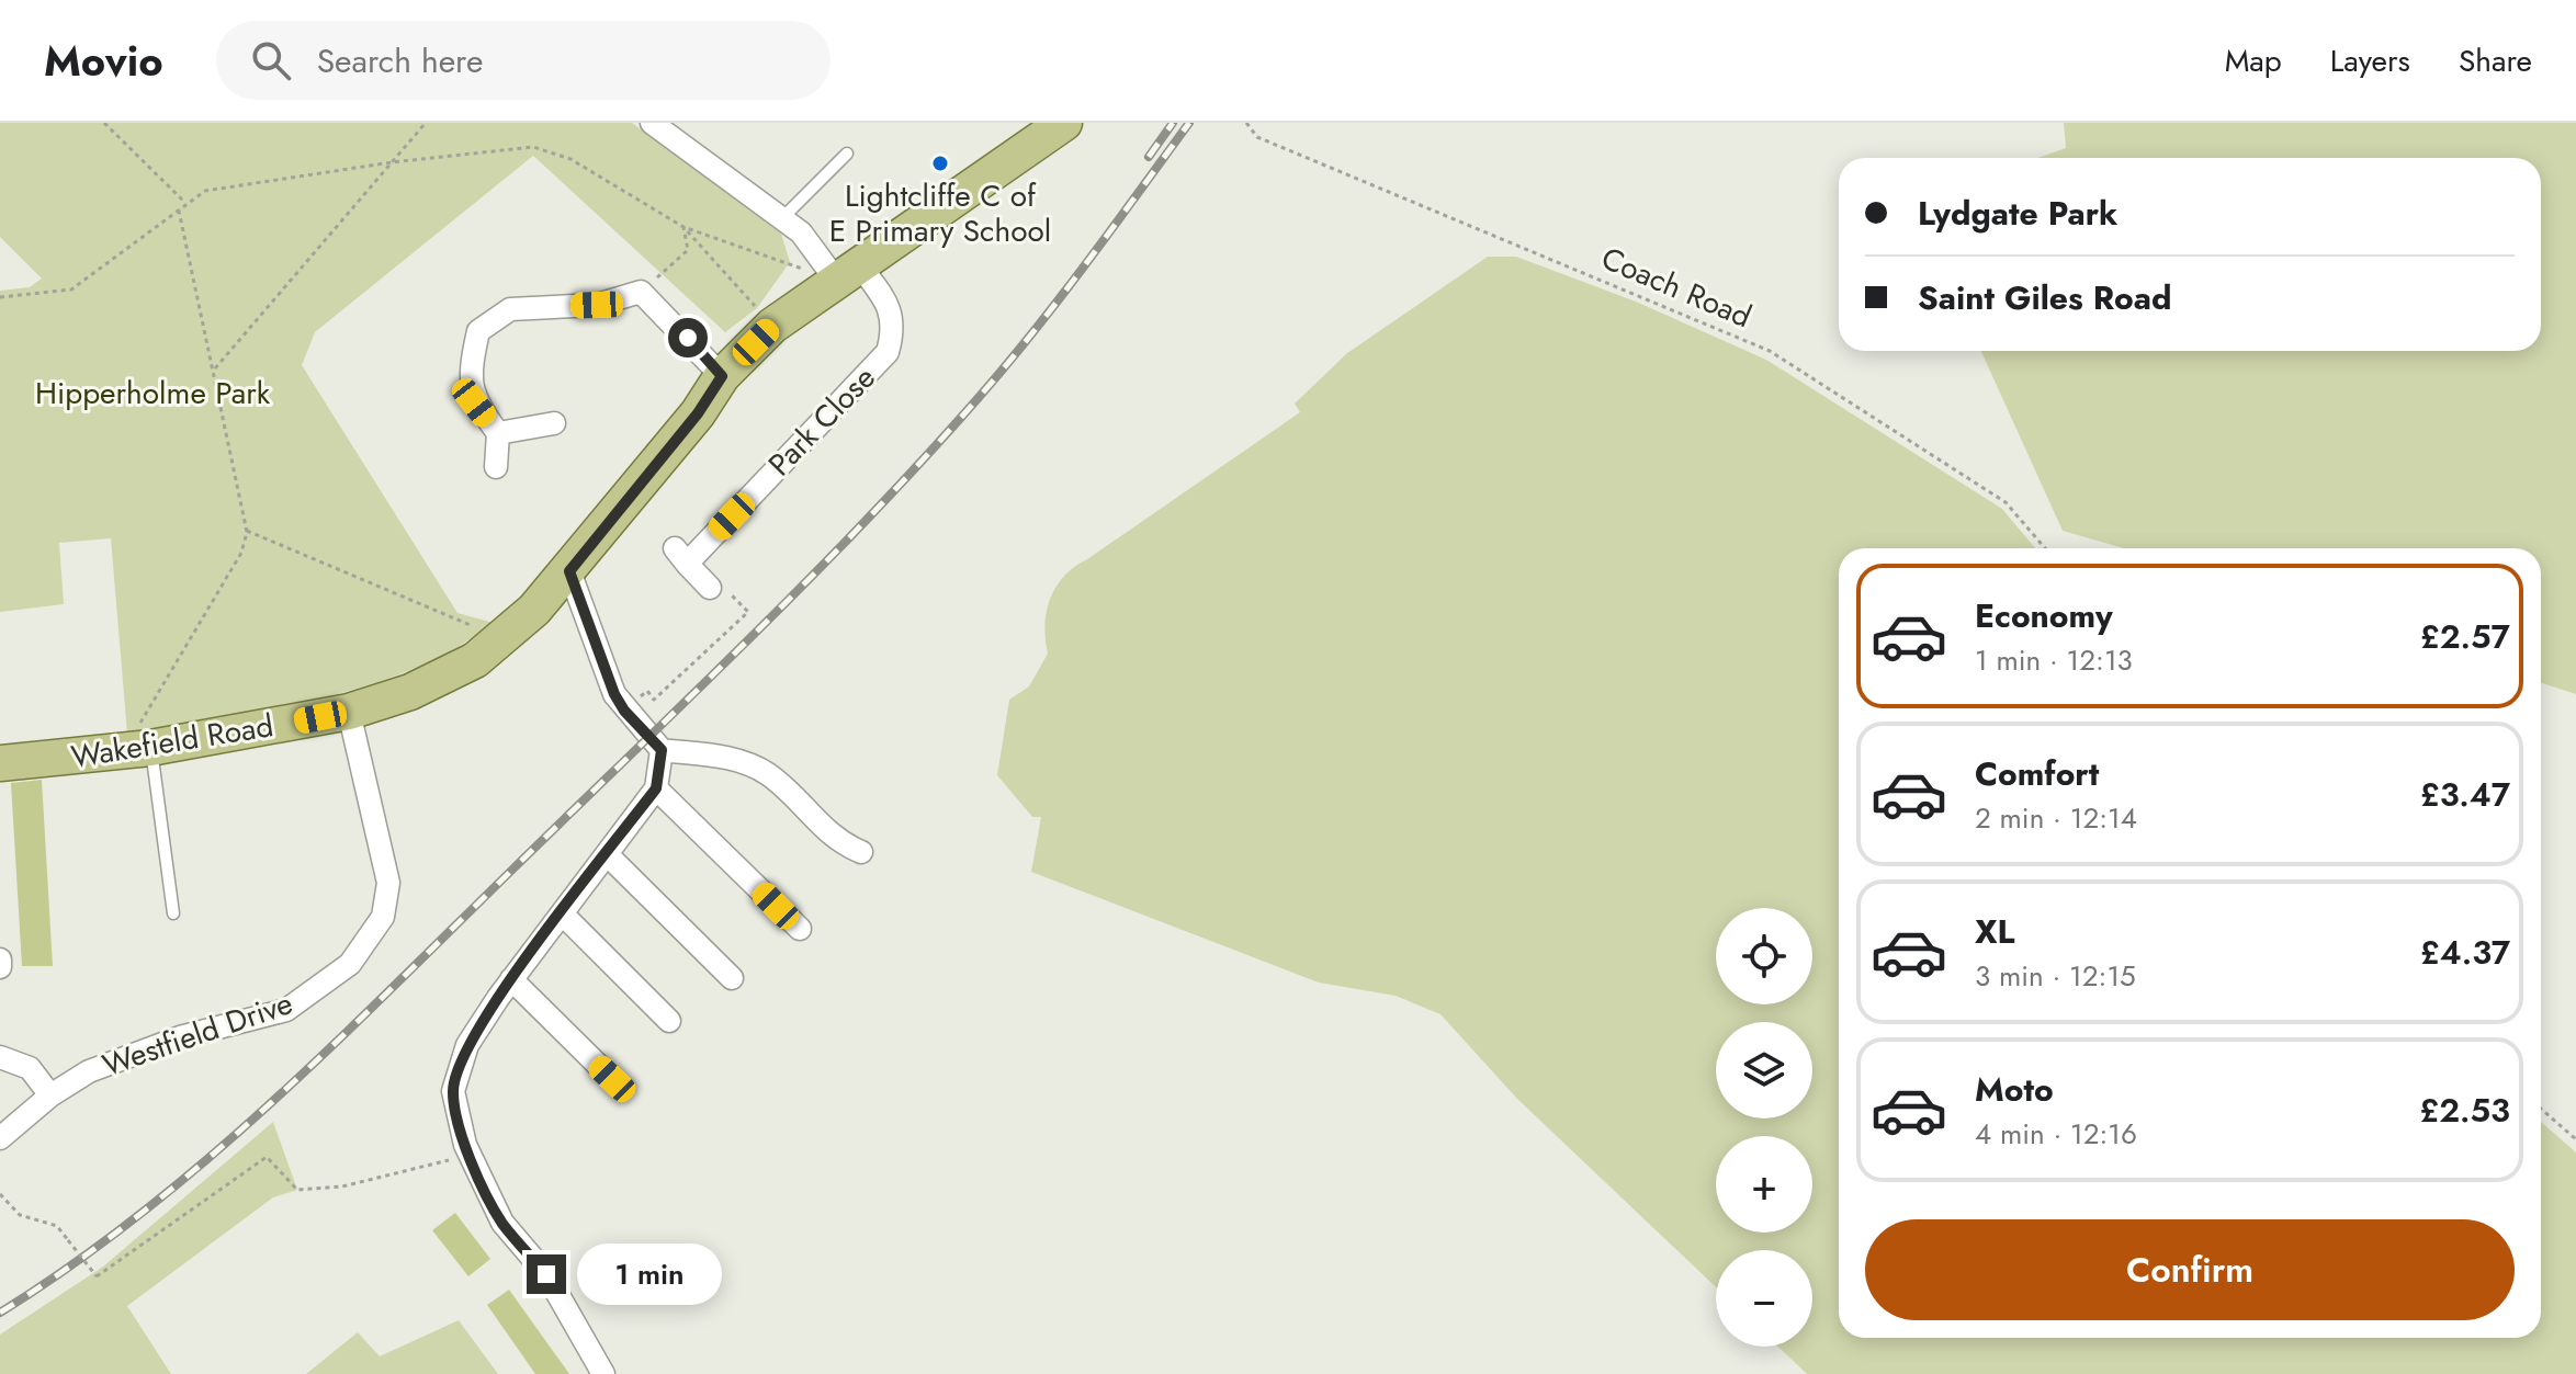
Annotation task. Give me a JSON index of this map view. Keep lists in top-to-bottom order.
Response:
{
  "streets": {
    "main road": ["Wakefield Road"],
    "street": ["Park Close", "Westfield Drive"],
    "path": ["Coach Road"]
  },
  "crossings": [
    ["Park Close", "Wakefield Road"],
    ["Wakefield Road", "Westfield Drive"]
  ],
  "parks": ["Hipperholme Park"],
  "places": ["Lightcliffe C of E Primary School"],
  "page": {
    "header": "Movio",
    "search": "Search here",
    "nav": ["Map", "Layers", "Share"],
    "banner": ["Lydgate Park", "Saint Giles Road"],
    "list": [
      {
        "name": "Economy",
        "note": "1 min · 12:13",
        "value": "£2.57"
      },
      {
        "name": "Comfort",
        "note": "2 min · 12:14",
        "value": "£3.47"
      },
      {
        "name": "XL",
        "note": "3 min · 12:15",
        "value": "£4.37"
      },
      {
        "name": "Moto",
        "note": "4 min · 12:16",
        "value": "£2.53"
      }
    ],
    "map_buttons": ["+", "−"],
    "buttons": "Confirm",
    "bubble": "1 min"
  }
}
